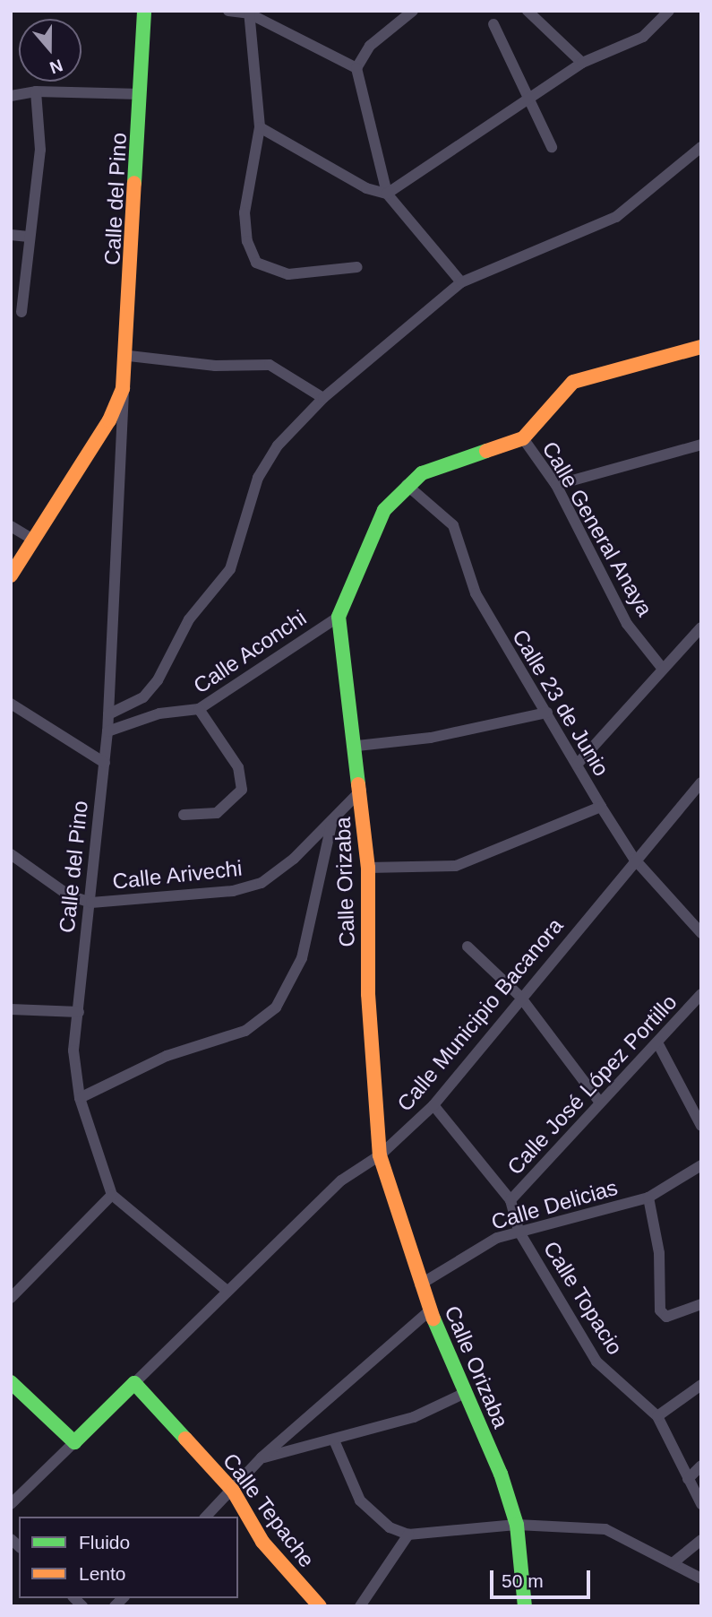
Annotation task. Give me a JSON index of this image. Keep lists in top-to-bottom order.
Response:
{
  "streets": {
    "street": [
      "Calle del Pino",
      "Calle General Anaya",
      "Calle Aconchi",
      "Calle 23 de Junio",
      "Calle Arivechi",
      "Calle Orizaba",
      "Calle Municipio Bacanora",
      "Calle José López Portillo",
      "Calle Delicias",
      "Calle Topacio",
      "Calle Tepache"
    ]
  },
  "crossings": [
    ["Calle del Pino", "Calle Aconchi"],
    ["Calle del Pino", "Calle Arivechi"],
    ["Calle Aconchi", "Calle Orizaba"],
    ["Calle 23 de Junio", "Calle Municipio Bacanora"],
    ["Calle Arivechi", "Calle Orizaba"],
    ["Calle Orizaba", "Calle Municipio Bacanora"],
    ["Calle Orizaba", "Calle Delicias"],
    ["Calle Municipio Bacanora", "Calle Tepache"],
    ["Calle José López Portillo", "Calle Topacio"],
    ["Calle Delicias", "Calle Topacio"]
  ],
  "legend": ["Fluido", "Lento"],
  "scale_bar": "50 m",
  "north": "bottom"
}
